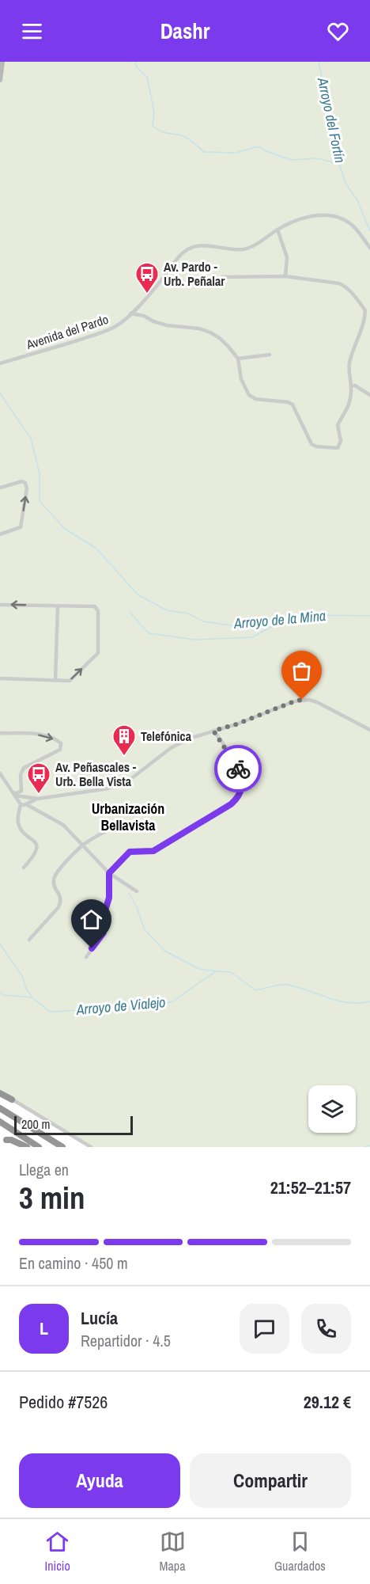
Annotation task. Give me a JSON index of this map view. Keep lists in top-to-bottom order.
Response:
{
  "streets": {
    "street": ["Avenida del Pardo"]
  },
  "districts": ["Urbanización Bellavista"],
  "water": ["Arroyo del Fortín", "Arroyo de la Mina", "Arroyo de Vialejo"],
  "places": {
    "bus stop": ["Av. Pardo - Urb. Peñalar", "Av. Peñascales - Urb. Bella Vista"],
    "building": ["Telefónica"]
  },
  "scale_bar": "200 m",
  "page": {
    "header": "Dashr",
    "scale": "200 m",
    "heading": ["3 min", "Llega en", "21:52–21:57"],
    "panel": [
      "Lucía",
      "Repartidor · 4.5",
      "Pedido #7526",
      "29.12 €"
    ],
    "bar": "En camino · 450 m",
    "round": "L",
    "buttons": ["Ayuda", "Compartir"],
    "tabs": ["Inicio", "Mapa", "Guardados"]
  }
}
